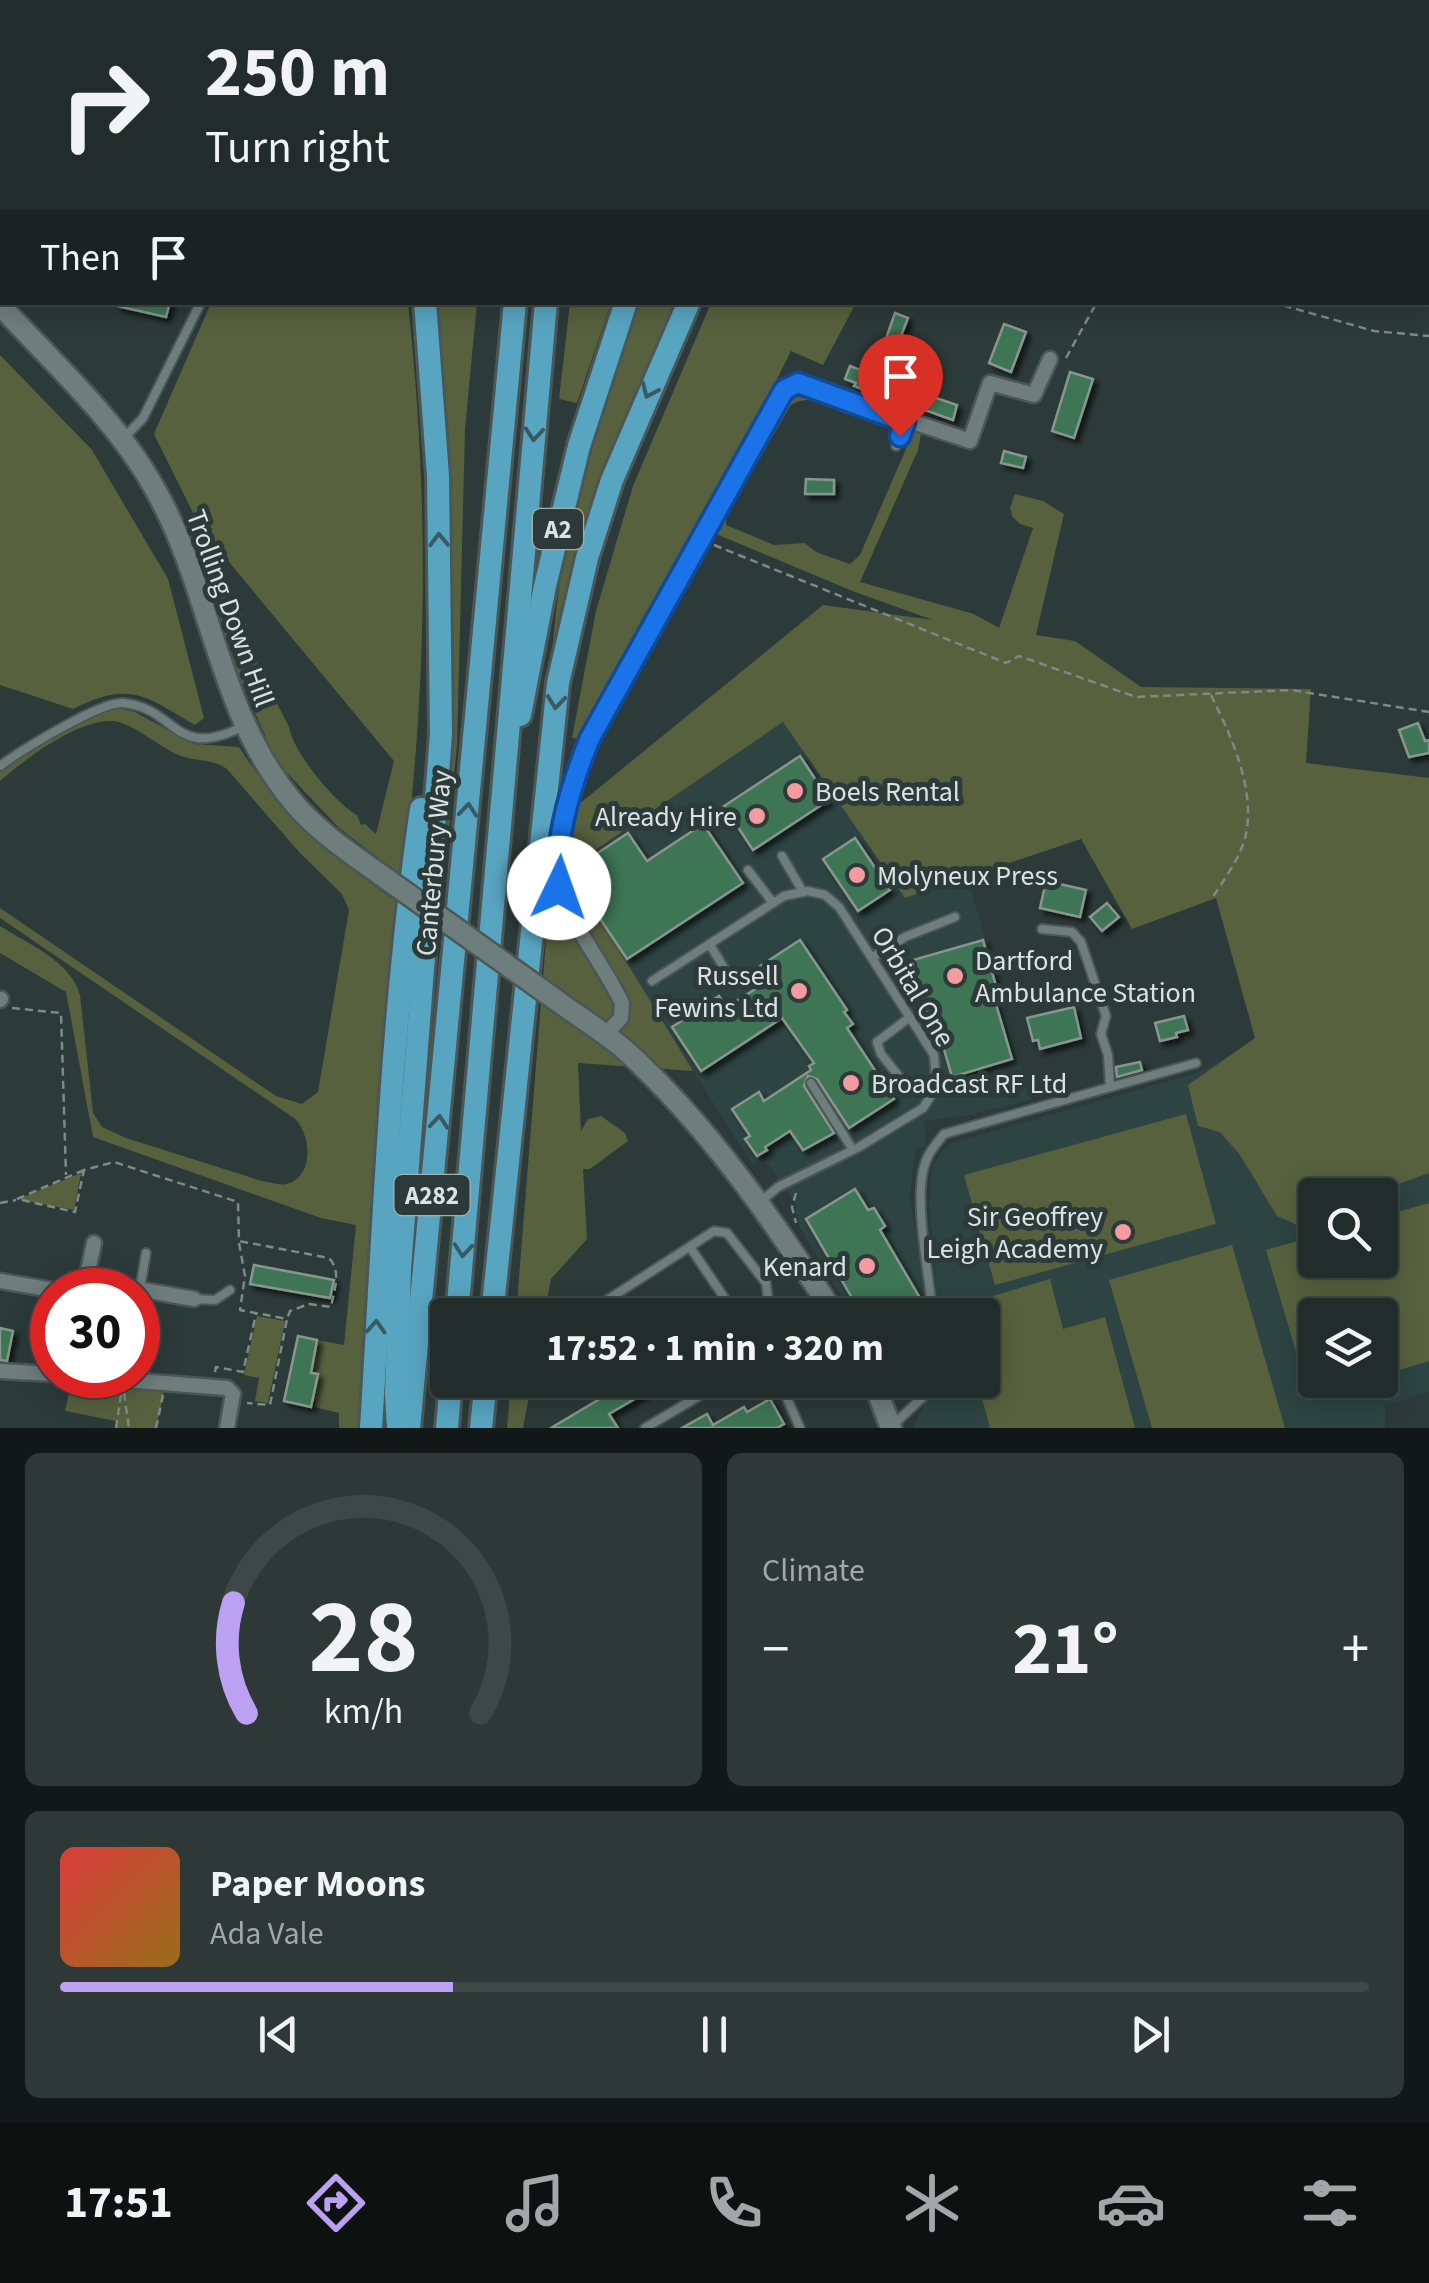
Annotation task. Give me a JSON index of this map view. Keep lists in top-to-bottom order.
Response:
{
  "streets": {
    "highway": ["A2", "Canterbury Way", "A282"],
    "main road": ["Trolling Down Hill"],
    "lane": ["Orbital One"]
  },
  "crossings": [
    ["A2", "A282"],
    ["Trolling Down Hill", "Orbital One"]
  ],
  "places": [
    "Boels Rental",
    "Already Hire",
    "Molyneux Press",
    "Dartford Ambulance Station",
    "Russell Fewins Ltd",
    "Broadcast RF Ltd",
    "Sir Geoffrey Leigh Academy",
    "Kenard"
  ],
  "page": {
    "turn": ["250 m", "Turn right"],
    "then": "Then",
    "limit": "30",
    "trip": "17:52 · 1 min · 320 m",
    "tile": "Climate",
    "heat": ["−", "21°", "+"],
    "song": ["Paper Moons", "Ada Vale"],
    "tabs": "17:51",
    "gauge": ["28", "km/h"]
  }
}
